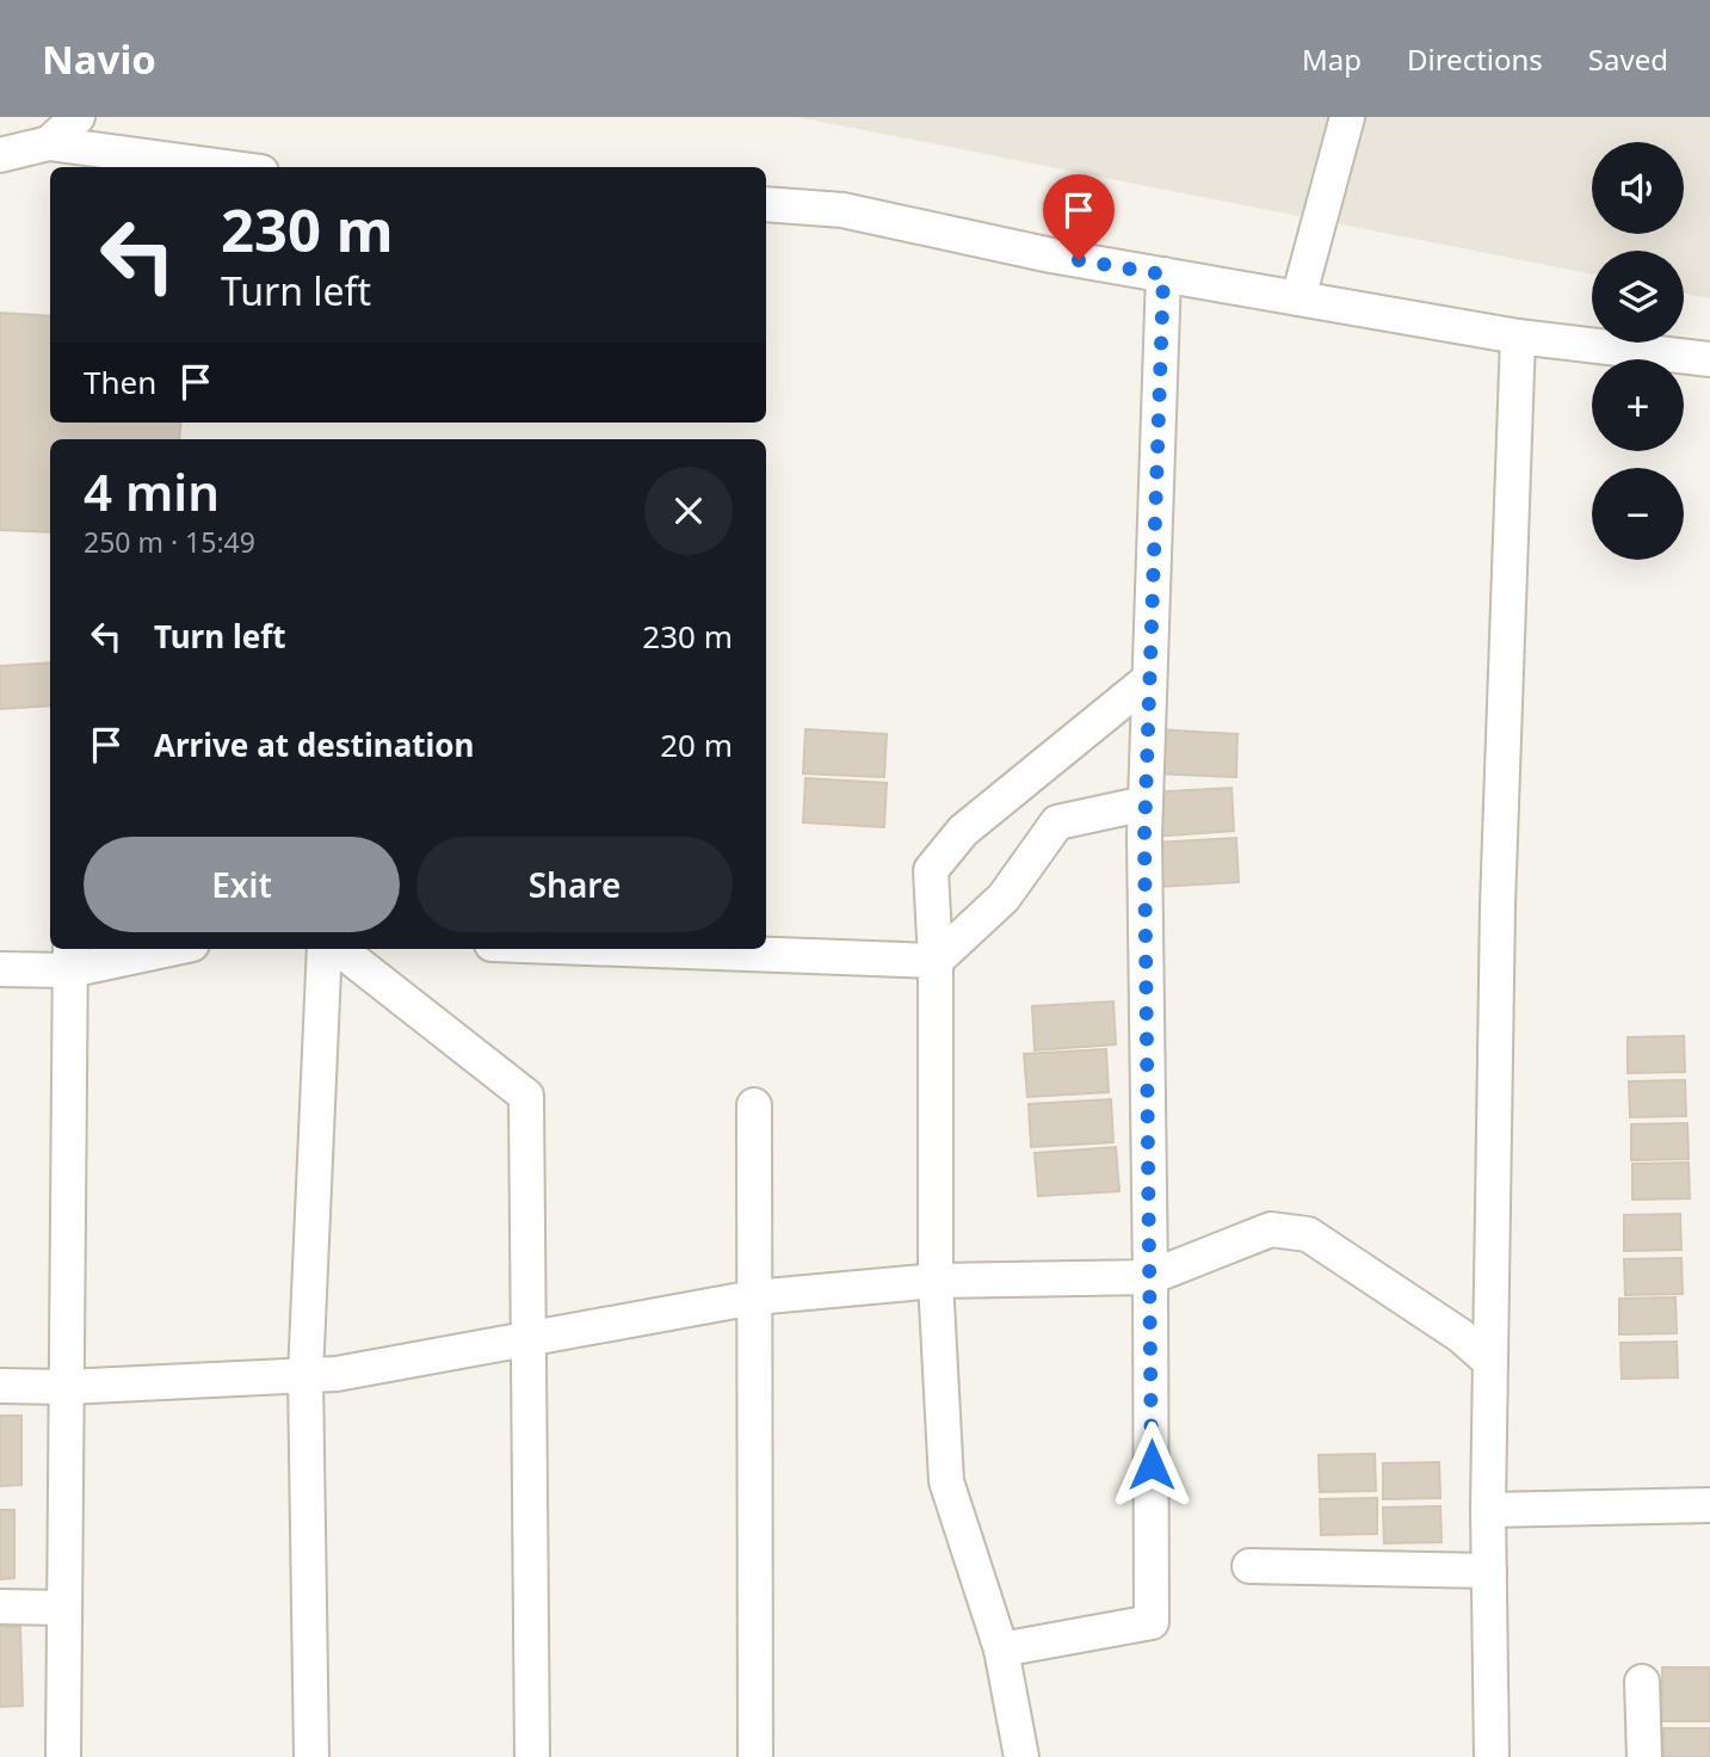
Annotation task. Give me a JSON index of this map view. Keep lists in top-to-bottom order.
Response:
{
  "page": {
    "header": "Navio",
    "nav": ["Map", "Directions", "Saved"],
    "map_buttons": ["+", "−"],
    "turn": ["230 m", "Turn left"],
    "then": "Then",
    "heading": ["4 min", "250 m · 15:49"],
    "list": [
      {
        "name": "Turn left",
        "value": "230 m"
      },
      {
        "name": "Arrive at destination",
        "value": "20 m"
      }
    ],
    "buttons": ["Exit", "Share"]
  }
}
